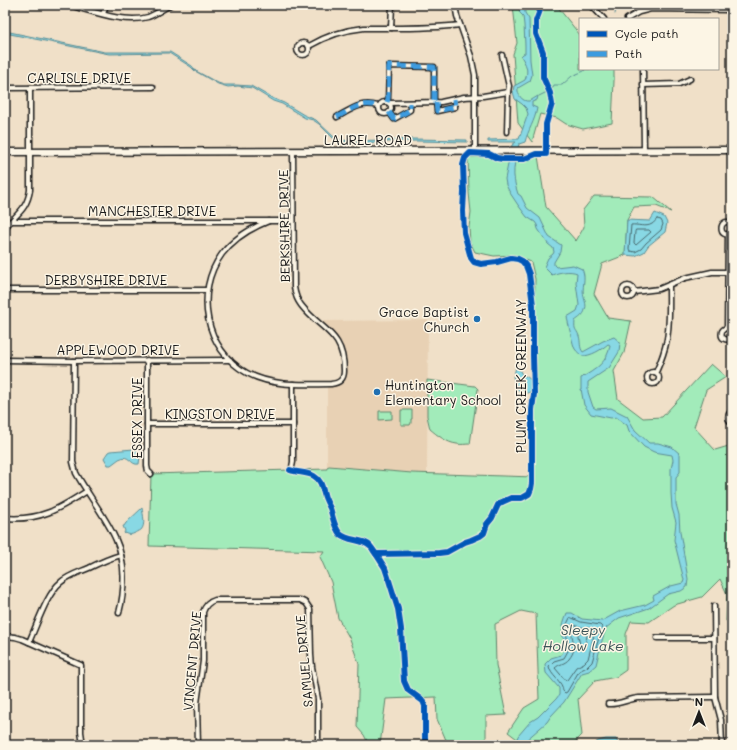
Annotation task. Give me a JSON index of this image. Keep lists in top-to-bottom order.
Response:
{
  "streets": {
    "street": [
      "CARLISLE DRIVE",
      "LAUREL ROAD",
      "MANCHESTER DRIVE",
      "BERKSHIRE DRIVE",
      "DERBYSHIRE DRIVE",
      "APPLEWOOD DRIVE",
      "KINGSTON DRIVE",
      "ESSEX DRIVE",
      "VINCENT DRIVE",
      "SAMUEL DRIVE"
    ],
    "cycle path": ["PLUM CREEK GREENWAY"]
  },
  "crossings": [
    ["LAUREL ROAD", "BERKSHIRE DRIVE"],
    ["MANCHESTER DRIVE", "BERKSHIRE DRIVE"],
    ["APPLEWOOD DRIVE", "ESSEX DRIVE"],
    ["KINGSTON DRIVE", "ESSEX DRIVE"],
    ["VINCENT DRIVE", "SAMUEL DRIVE"]
  ],
  "water": ["Sleepy Hollow Lake"],
  "places": ["Grace Baptist Church", "Huntington Elementary School"],
  "legend": ["Cycle path", "Path"],
  "north": "top"
}
